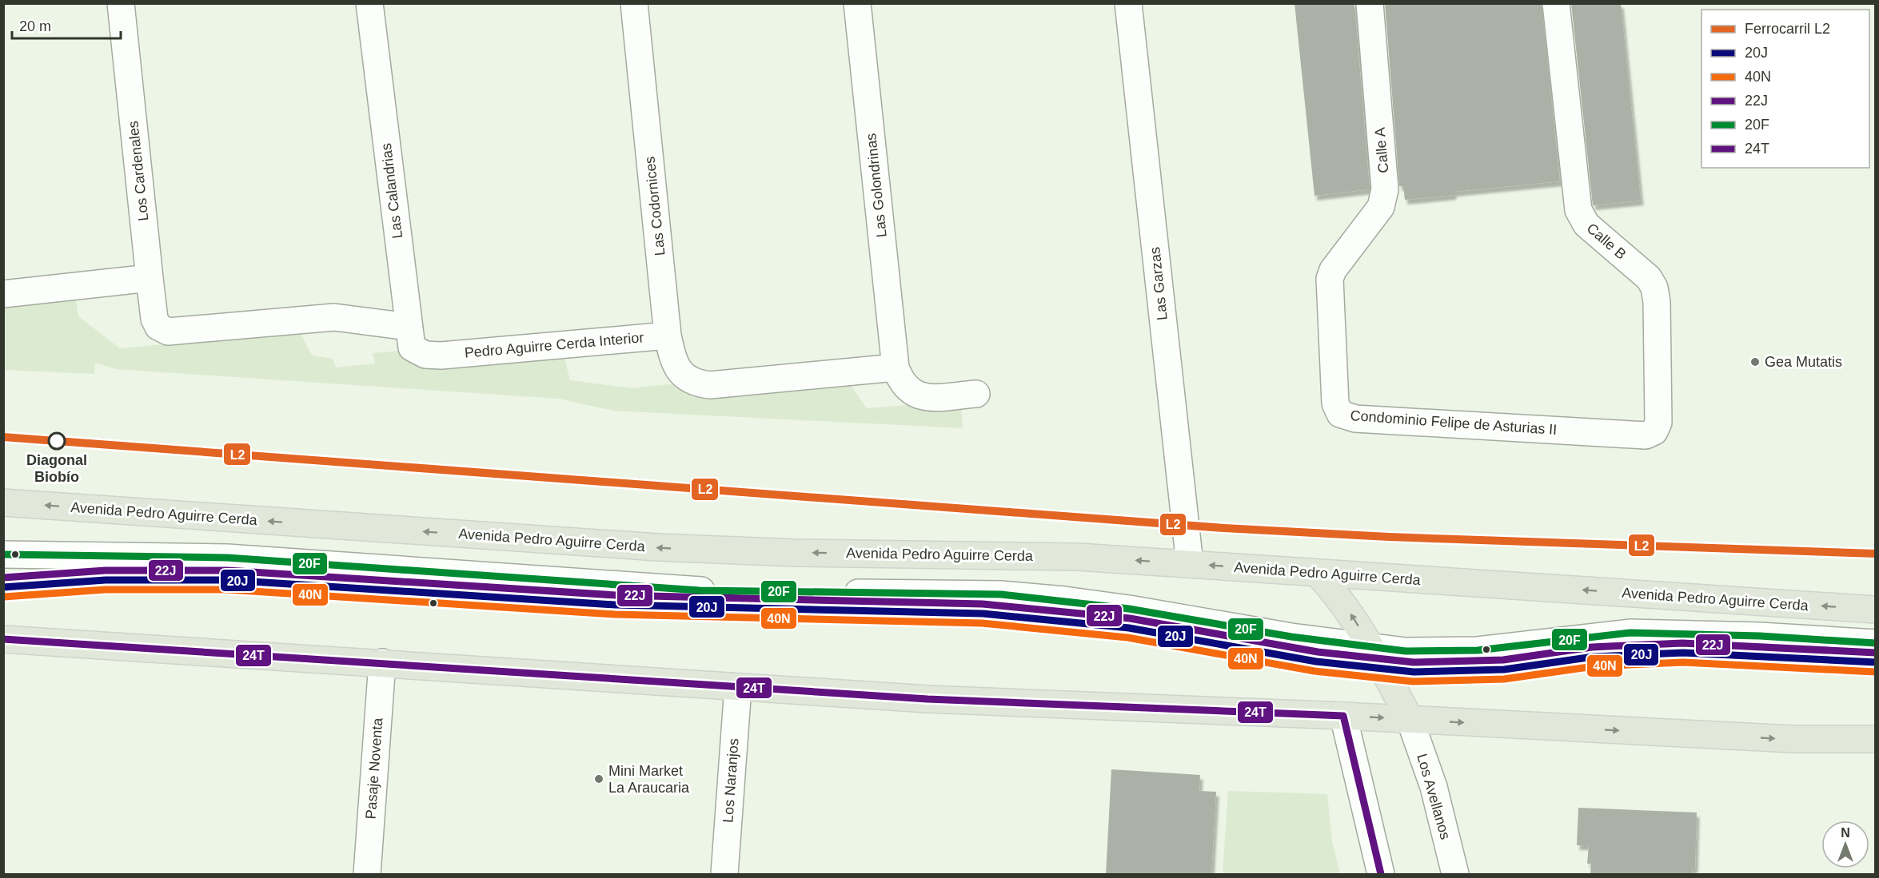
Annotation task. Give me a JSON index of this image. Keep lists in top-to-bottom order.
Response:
{
  "streets": {
    "highway": ["Avenida Pedro Aguirre Cerda"],
    "street": [
      "Calle A",
      "Los Cardenales",
      "Las Golondrinas",
      "Las Calandrias",
      "Las Codornices",
      "Calle B",
      "Las Garzas",
      "Pedro Aguirre Cerda Interior",
      "Condominio Felipe de Asturias II",
      "Pasaje Noventa",
      "Los Naranjos",
      "Los Avellanos"
    ]
  },
  "crossings": [
    ["Calle A", "Condominio Felipe de Asturias II"],
    ["Los Cardenales", "Las Calandrias"],
    ["Las Golondrinas", "Las Codornices"],
    ["Las Calandrias", "Pedro Aguirre Cerda Interior"],
    ["Las Codornices", "Pedro Aguirre Cerda Interior"],
    ["Calle B", "Condominio Felipe de Asturias II"],
    ["Las Garzas", "Avenida Pedro Aguirre Cerda"]
  ],
  "places": ["Gea Mutatis", "Diagonal Biobío", "Mini Market La Araucaria"],
  "lines": [
    "rail line L2",
    "transit line 20F",
    "transit line 22J",
    "transit line 20J",
    "transit line 40N",
    "transit line 24T"
  ],
  "legend": [
    "Ferrocarril L2",
    "20J",
    "40N",
    "22J",
    "20F",
    "24T"
  ],
  "scale_bar": "20 m",
  "north": "top"
}
